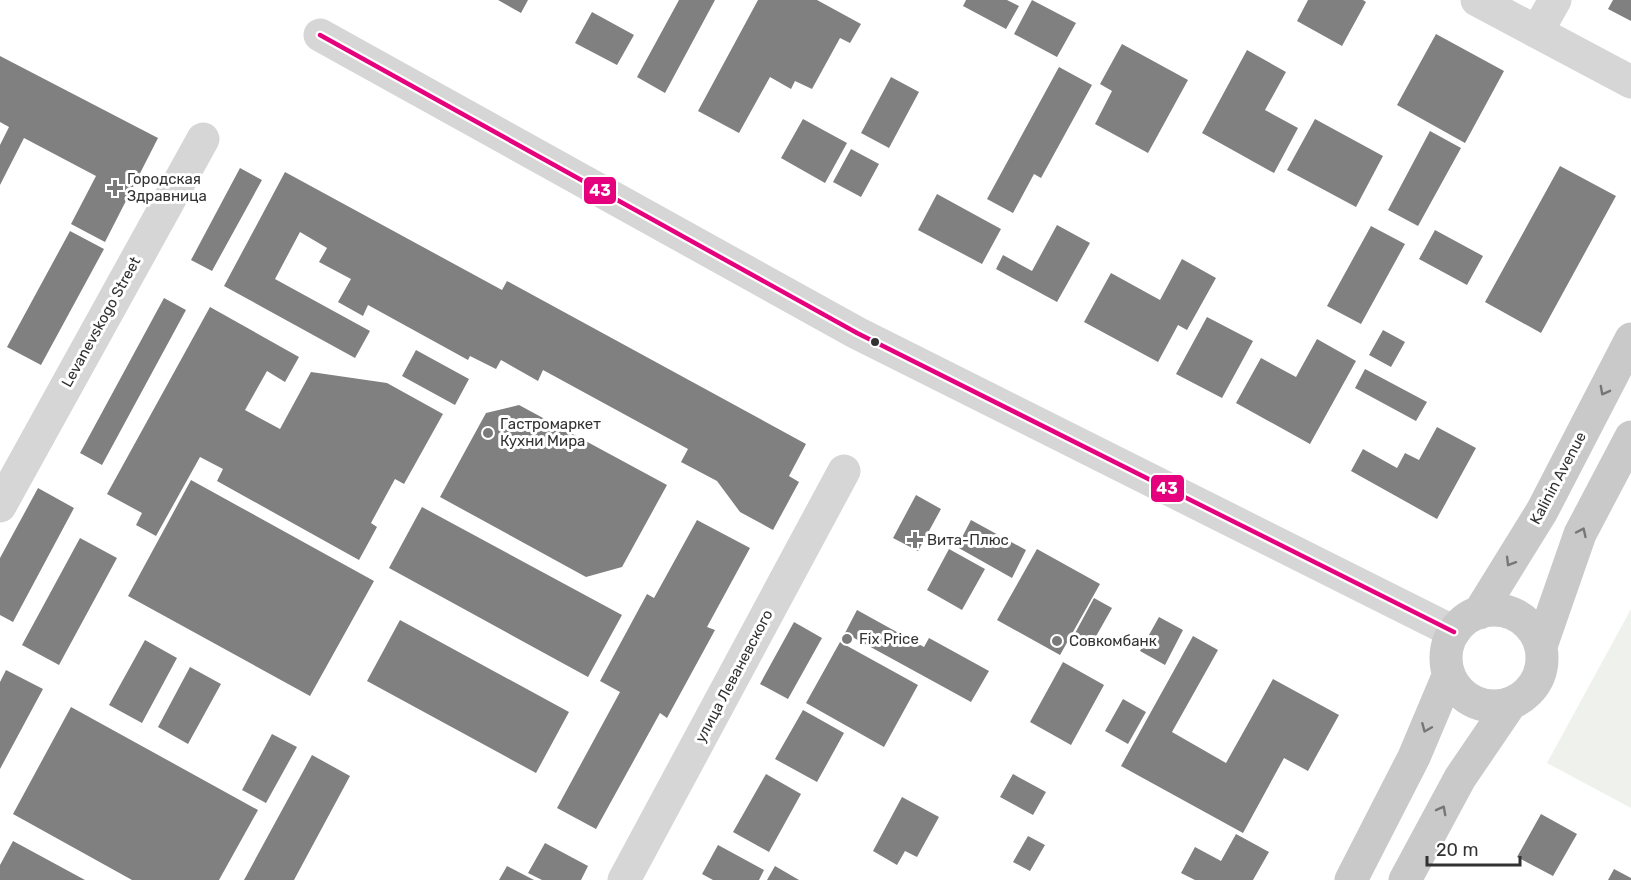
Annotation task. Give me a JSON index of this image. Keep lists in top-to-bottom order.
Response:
{
  "streets": {
    "main road": ["Kalinin Avenue"],
    "street": ["Levanevskogo Street", "улица Леваневского"]
  },
  "places": {
    "health": ["Городская Здравница", "Вита-Плюс"],
    "other": ["Гастромаркет Кухни Мира", "Fix Price", "Совкомбанк"]
  },
  "lines": ["transit line 43"],
  "scale_bar": "20 m"
}
